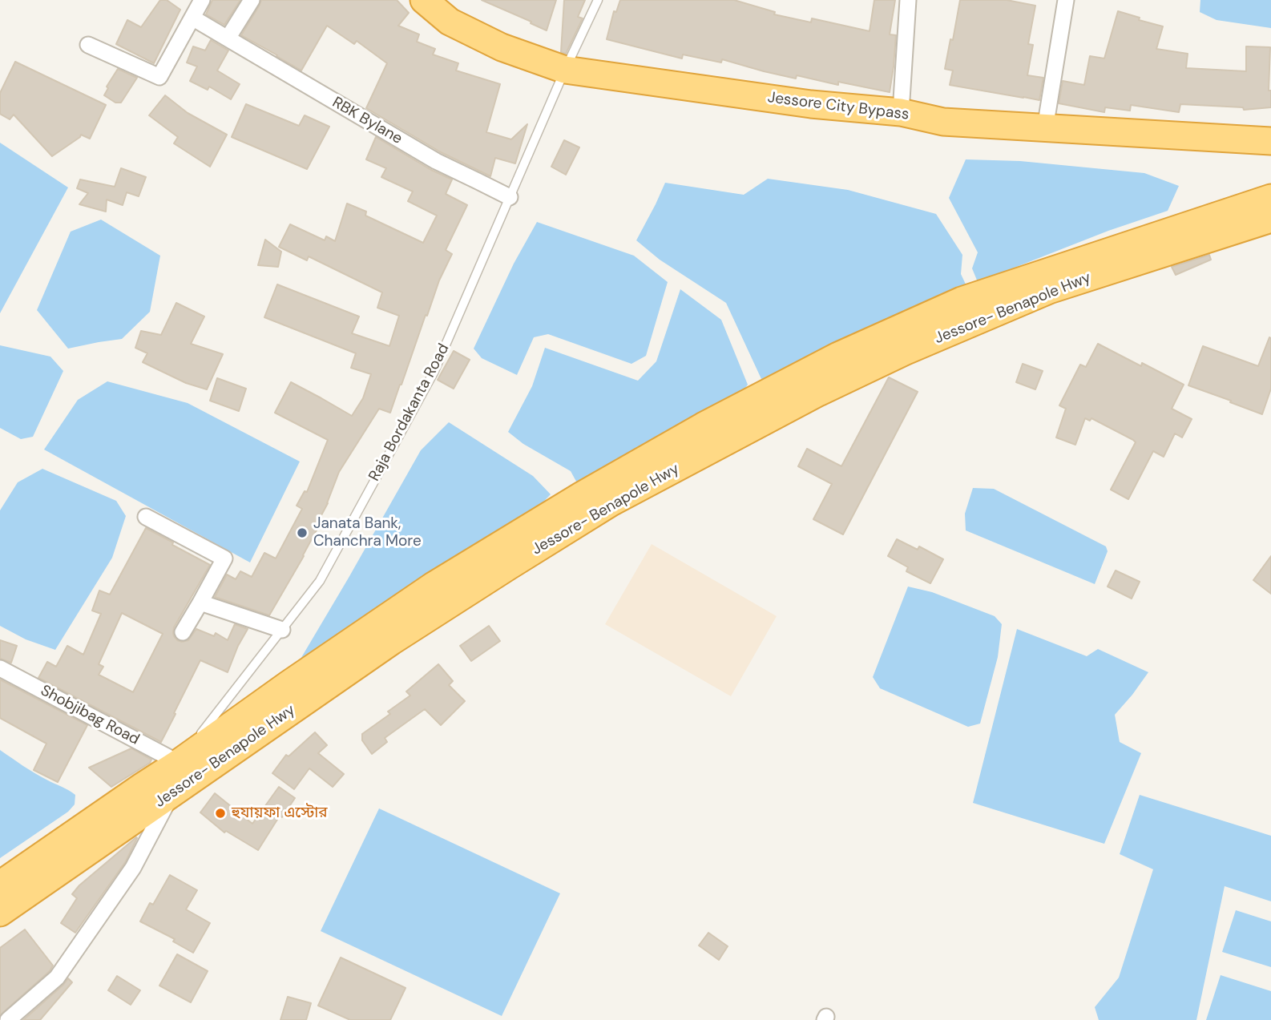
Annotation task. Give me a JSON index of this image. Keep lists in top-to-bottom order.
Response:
{
  "streets": {
    "highway": ["Jessore City Bypass", "Jessore- Benapole Hwy"],
    "street": ["RBK Bylane", "Shobjibag Road"],
    "lane": ["Raja Bordakanta Road"]
  },
  "crossings": [
    ["Jessore City Bypass", "Raja Bordakanta Road"],
    ["RBK Bylane", "Raja Bordakanta Road"],
    ["Jessore- Benapole Hwy", "Raja Bordakanta Road"],
    ["Jessore- Benapole Hwy", "Shobjibag Road"],
    ["Raja Bordakanta Road", "Shobjibag Road"]
  ],
  "places": ["Janata Bank, Chanchra More", "হুযায়ফা এস্টোর"]
}
